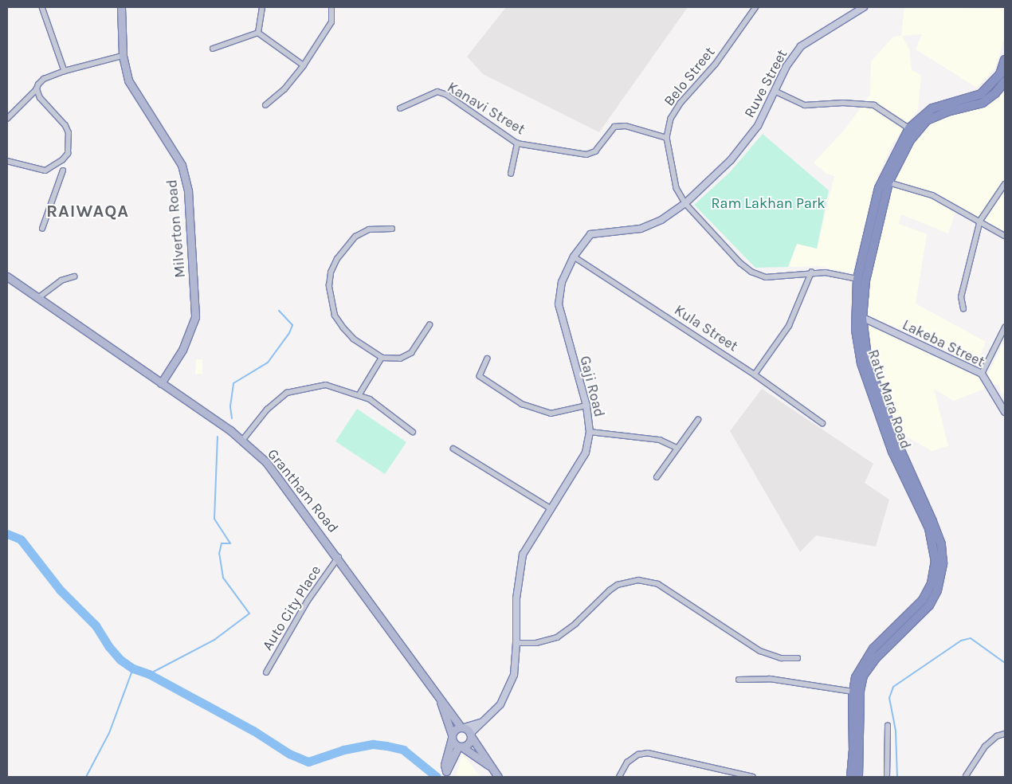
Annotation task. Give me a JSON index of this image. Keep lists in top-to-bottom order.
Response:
{
  "streets": {
    "highway": ["Ratu Mara Road"],
    "main road": ["Milverton Road", "Grantham Road"],
    "street": [
      "Belo Street",
      "Ruve Street",
      "Kanavi Street",
      "Kula Street",
      "Lakeba Street",
      "Gaji Road",
      "Auto City Place"
    ]
  },
  "crossings": [
    ["Belo Street", "Ruve Street"],
    ["Belo Street", "Kanavi Street"],
    ["Belo Street", "Gaji Road"],
    ["Belo Street", "Ratu Mara Road"],
    ["Ruve Street", "Gaji Road"],
    ["Milverton Road", "Grantham Road"],
    ["Kula Street", "Gaji Road"],
    ["Lakeba Street", "Ratu Mara Road"],
    ["Gaji Road", "Grantham Road"],
    ["Grantham Road", "Auto City Place"]
  ],
  "districts": ["RAIWAQA"],
  "parks": ["Ram Lakhan Park"]
}
